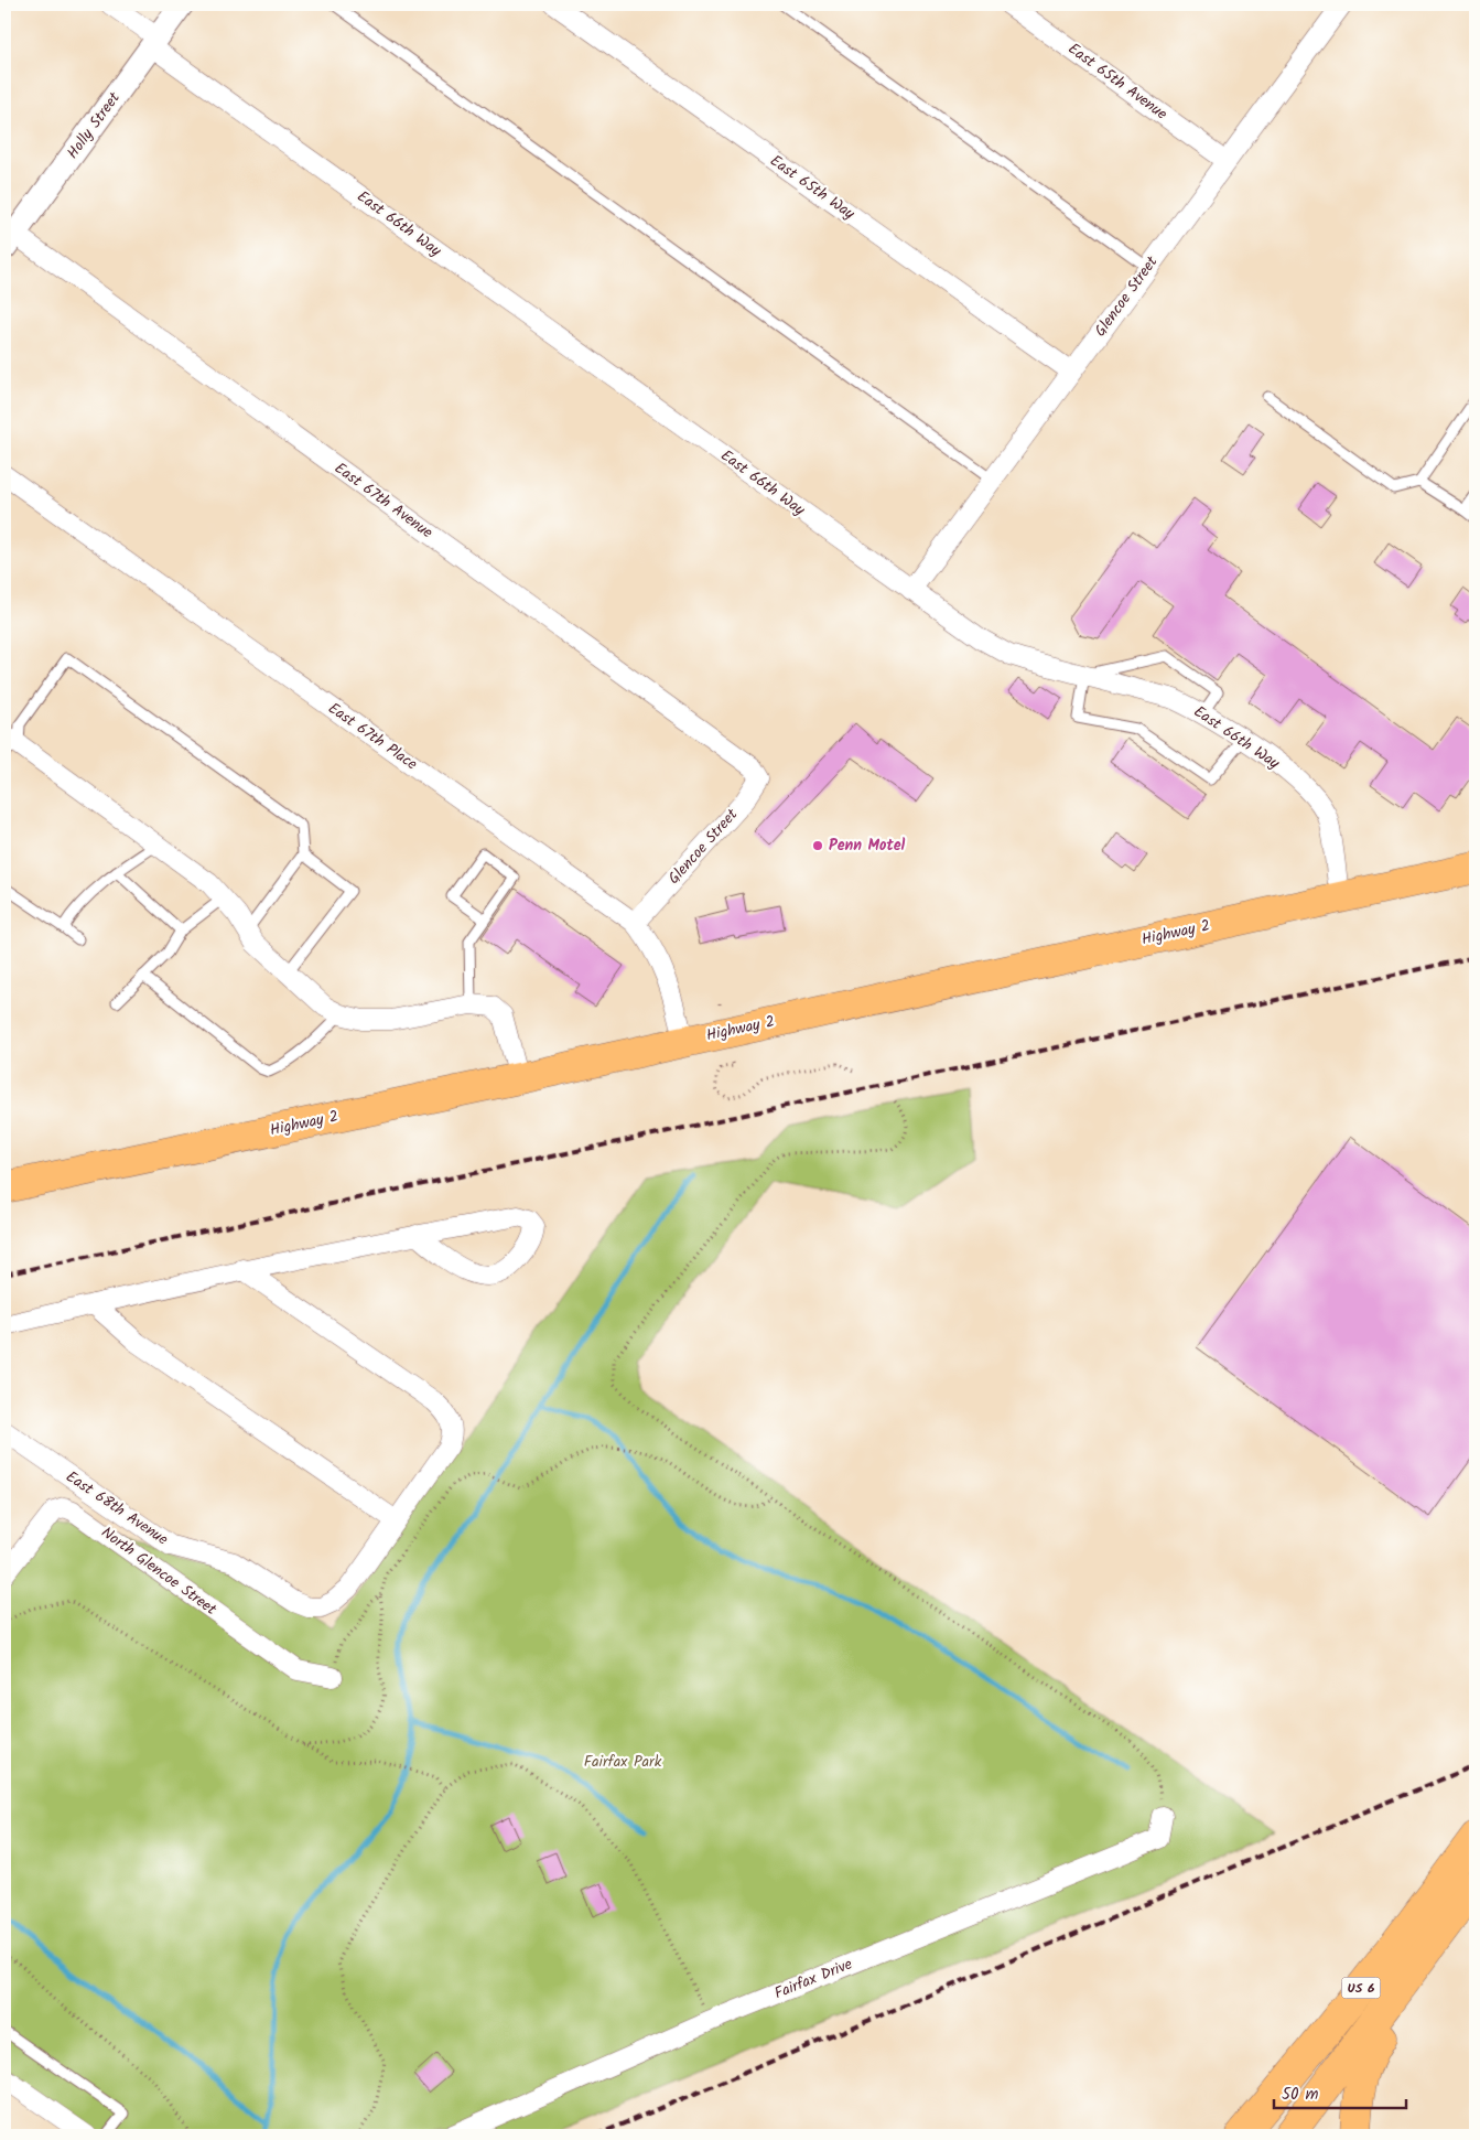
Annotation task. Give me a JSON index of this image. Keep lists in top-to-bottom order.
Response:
{
  "streets": {
    "main road": ["Highway 2", "US 6"],
    "street": [
      "East 65th Avenue",
      "Holly Street",
      "East 65th Way",
      "East 66th Way",
      "Glencoe Street",
      "East 67th Avenue",
      "East 67th Place",
      "East 68th Avenue",
      "North Glencoe Street",
      "Fairfax Drive"
    ]
  },
  "crossings": [
    ["East 65th Avenue", "Glencoe Street"],
    ["Holly Street", "East 66th Way"],
    ["Holly Street", "East 67th Avenue"],
    ["East 65th Way", "Glencoe Street"],
    ["East 66th Way", "Glencoe Street"],
    ["East 66th Way", "Highway 2"],
    ["Glencoe Street", "East 67th Avenue"],
    ["Glencoe Street", "East 67th Place"],
    ["East 67th Place", "Highway 2"]
  ],
  "parks": ["Fairfax Park"],
  "places": ["Penn Motel"],
  "scale_bar": "50 m"
}
